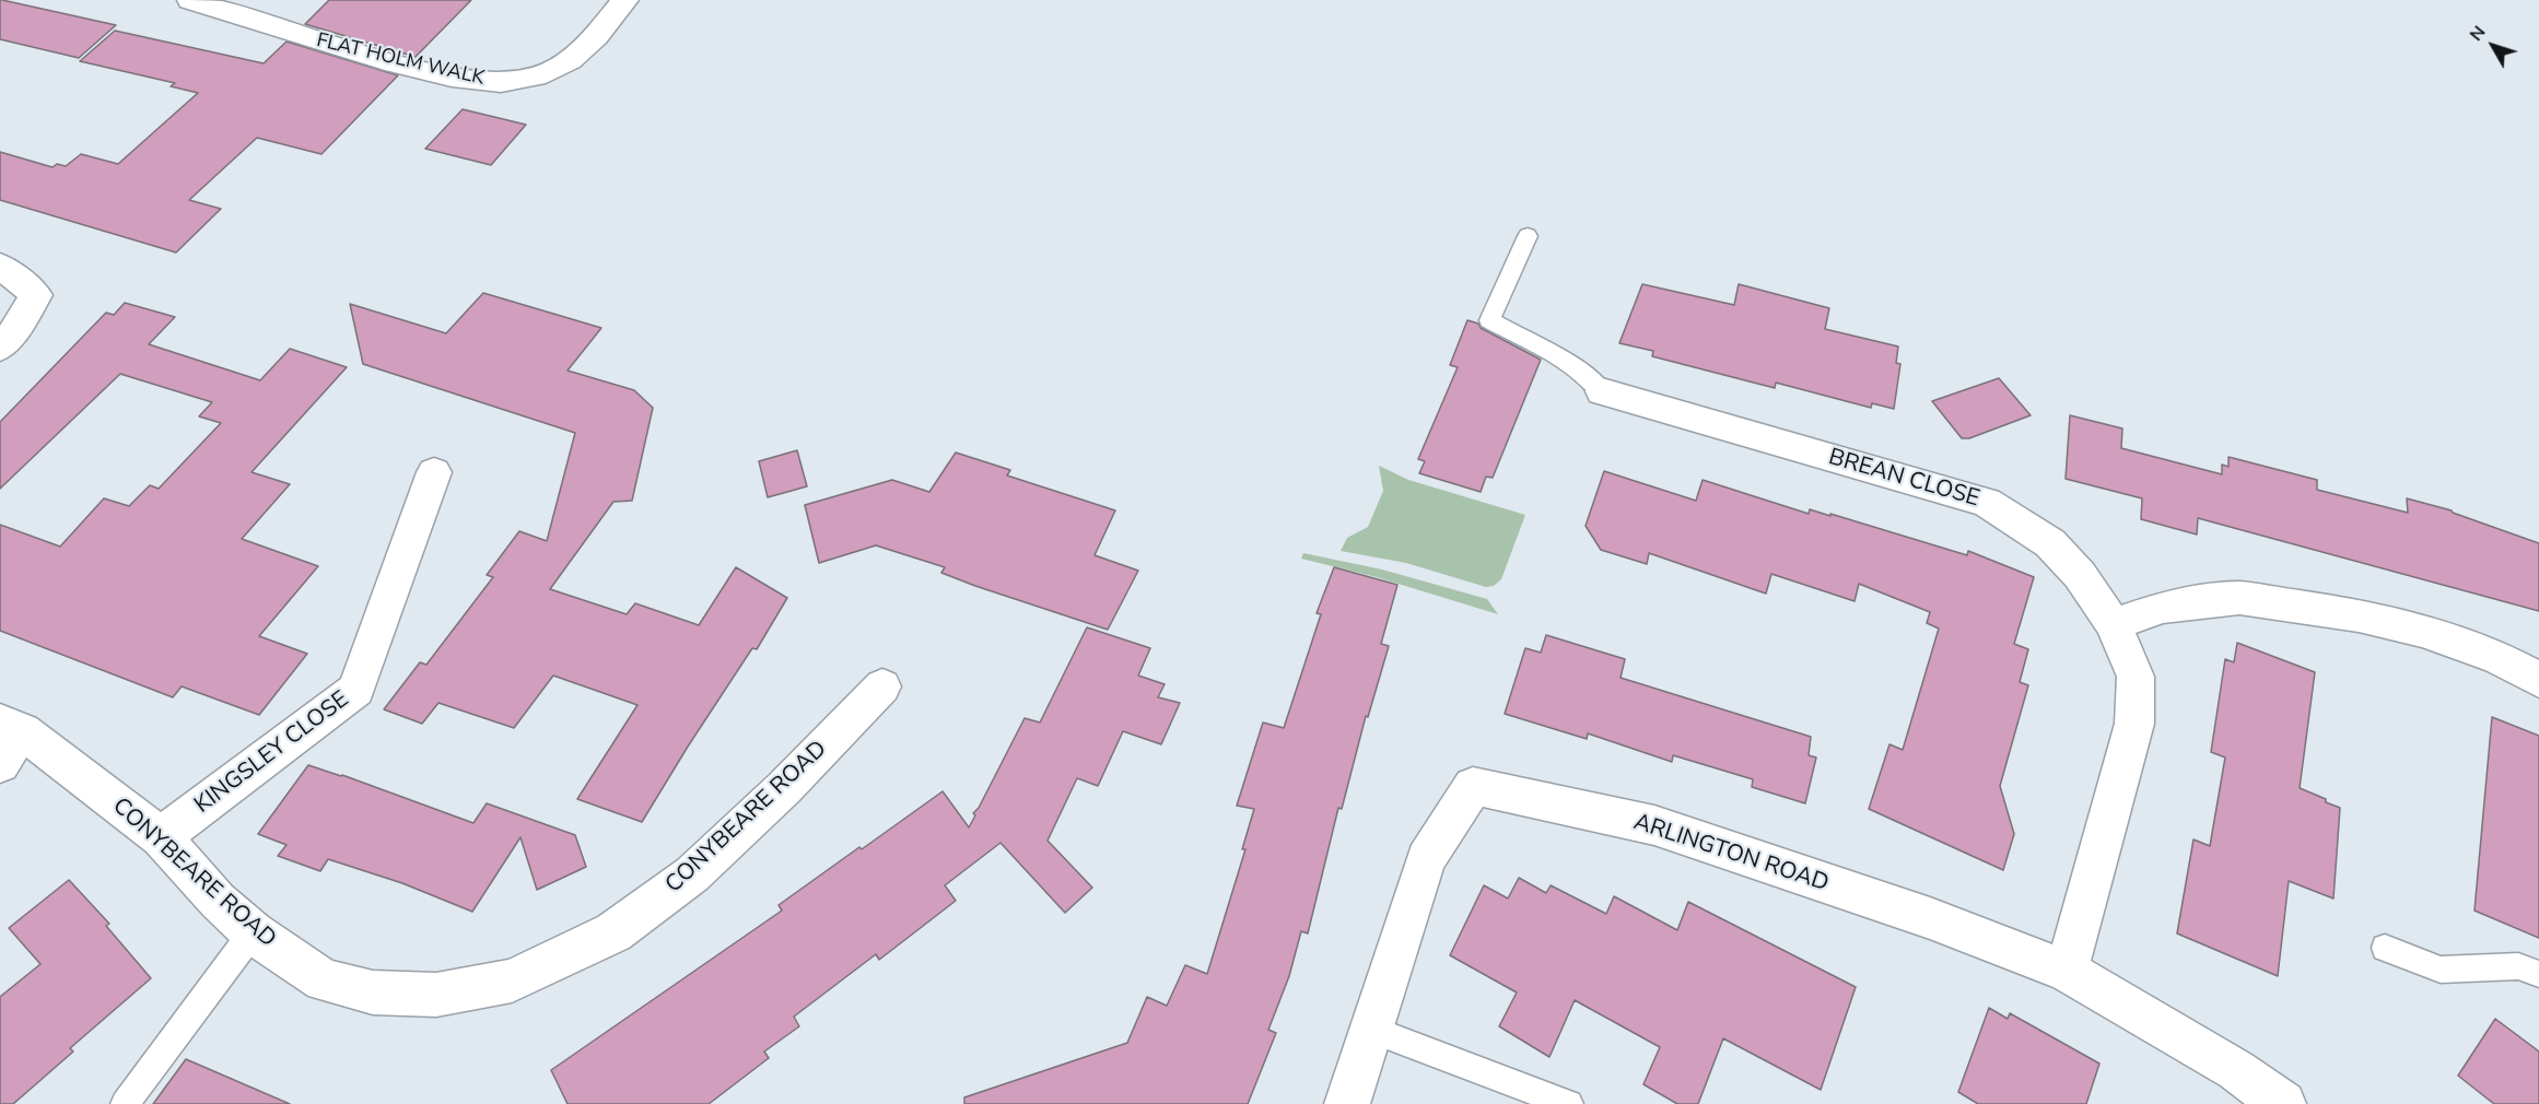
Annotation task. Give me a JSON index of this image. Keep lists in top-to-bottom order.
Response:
{
  "streets": {
    "street": [
      "FLAT HOLM WALK",
      "BREAN CLOSE",
      "KINGSLEY CLOSE",
      "CONYBEARE ROAD",
      "ARLINGTON ROAD"
    ]
  },
  "crossings": [
    ["BREAN CLOSE", "ARLINGTON ROAD"],
    ["KINGSLEY CLOSE", "CONYBEARE ROAD"]
  ],
  "north": "top left"
}
